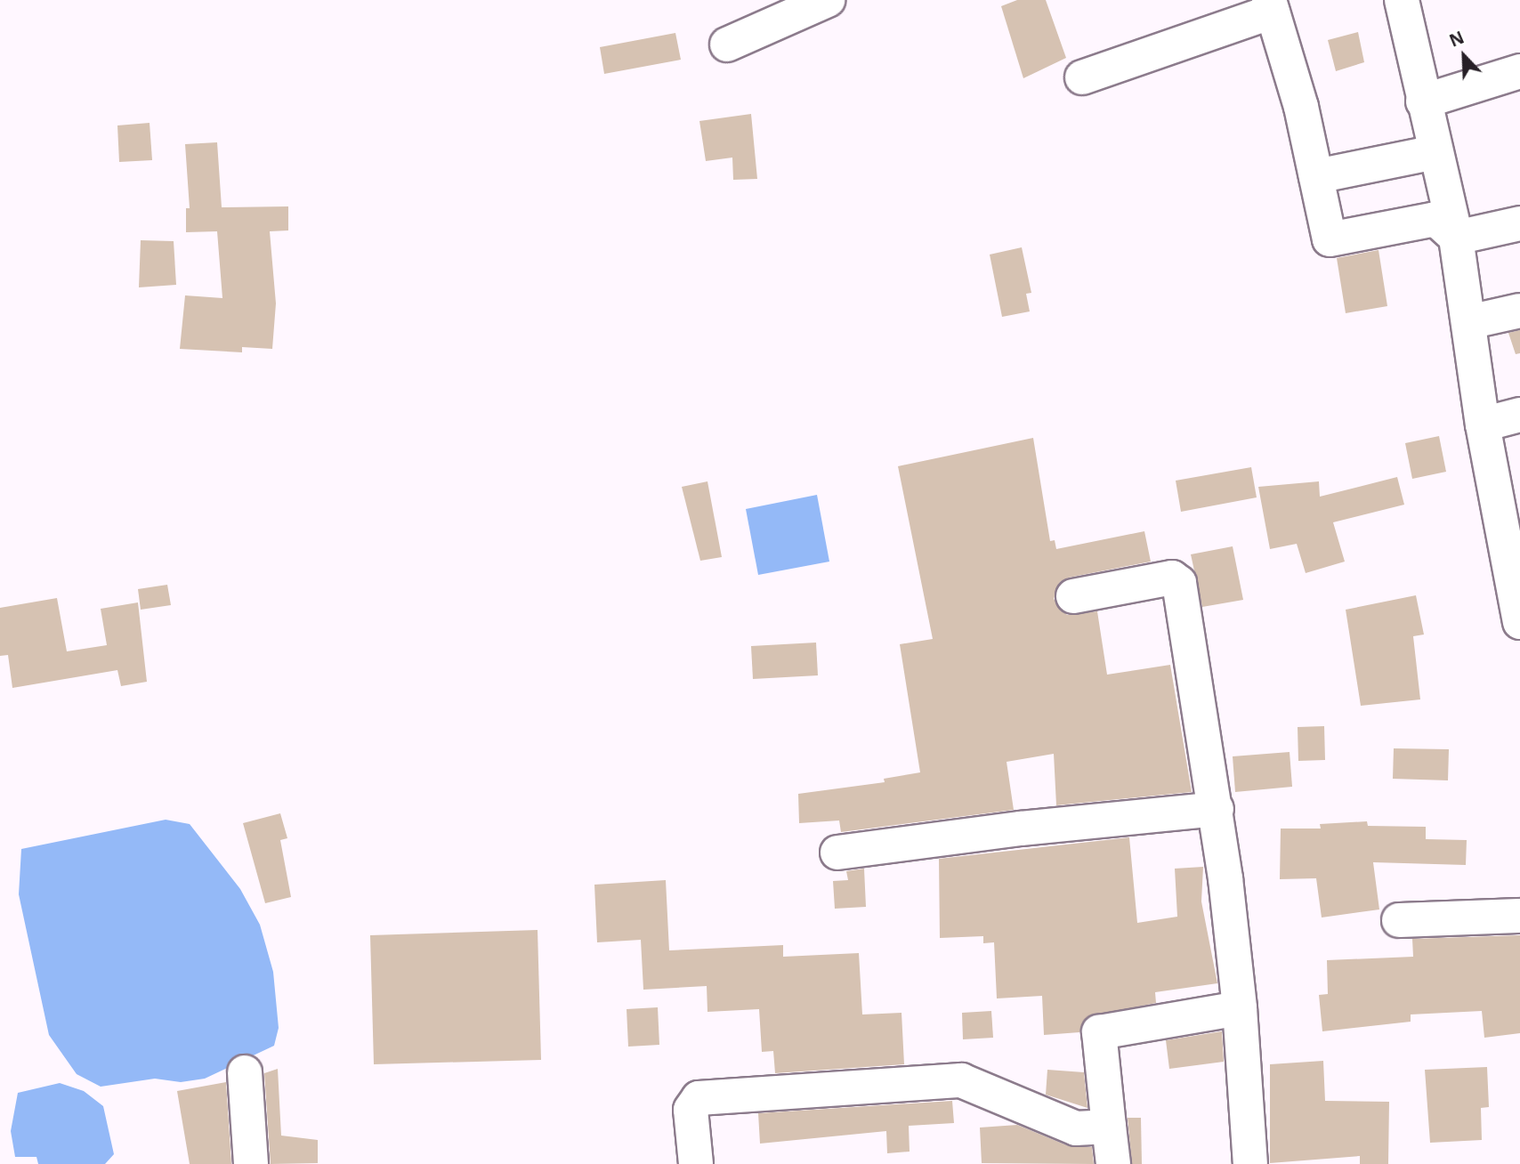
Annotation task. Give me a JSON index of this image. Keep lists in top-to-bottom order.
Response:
{
  "north": "top left"
}
